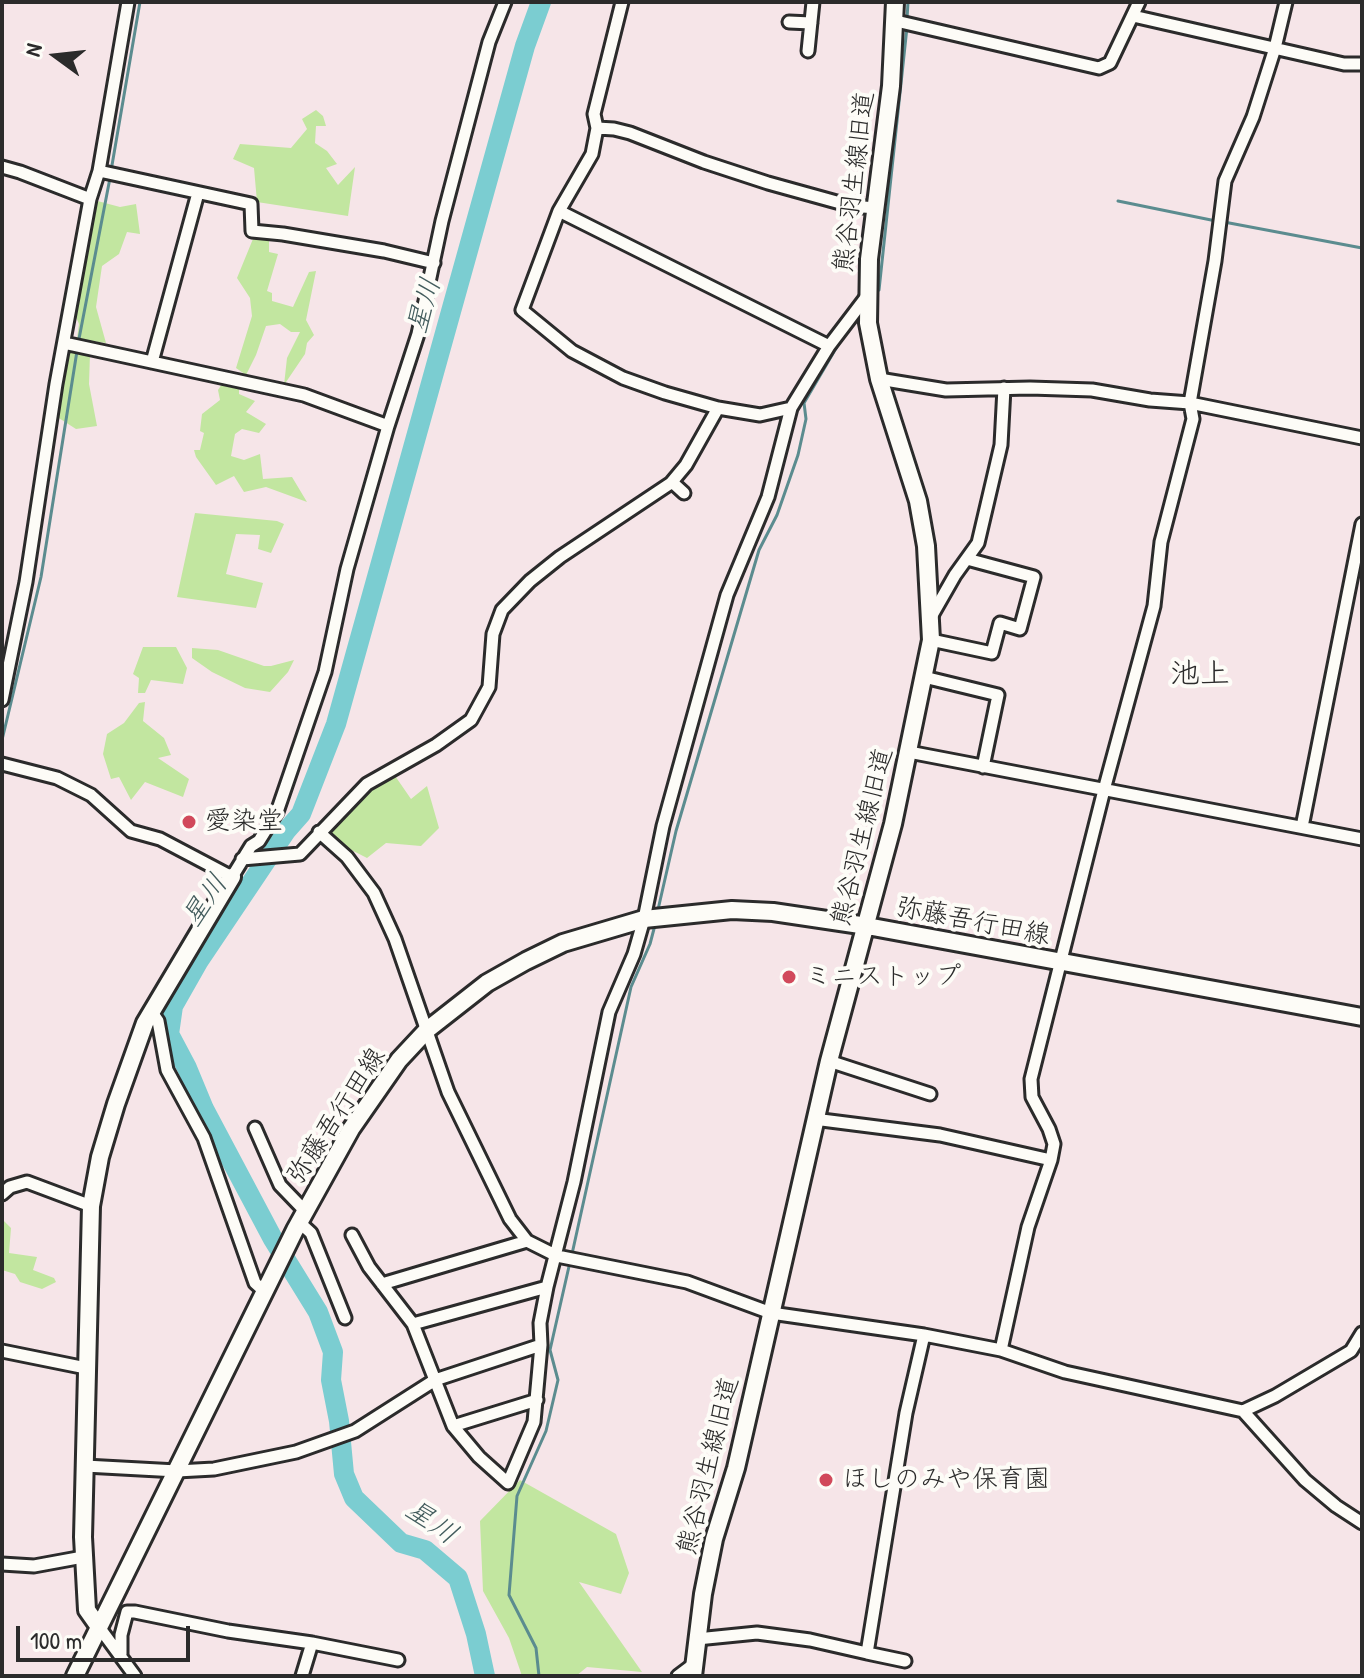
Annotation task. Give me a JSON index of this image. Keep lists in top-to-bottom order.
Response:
{
  "streets": {
    "street": ["熊谷羽生線旧道", "弥藤吾行田線"]
  },
  "crossings": [
    ["熊谷羽生線旧道", "弥藤吾行田線"]
  ],
  "districts": ["池上"],
  "water": ["星川"],
  "places": ["愛染堂", "ミニストップ", "ほしのみや保育園"],
  "scale_bar": "100 m",
  "north": "left"
}
